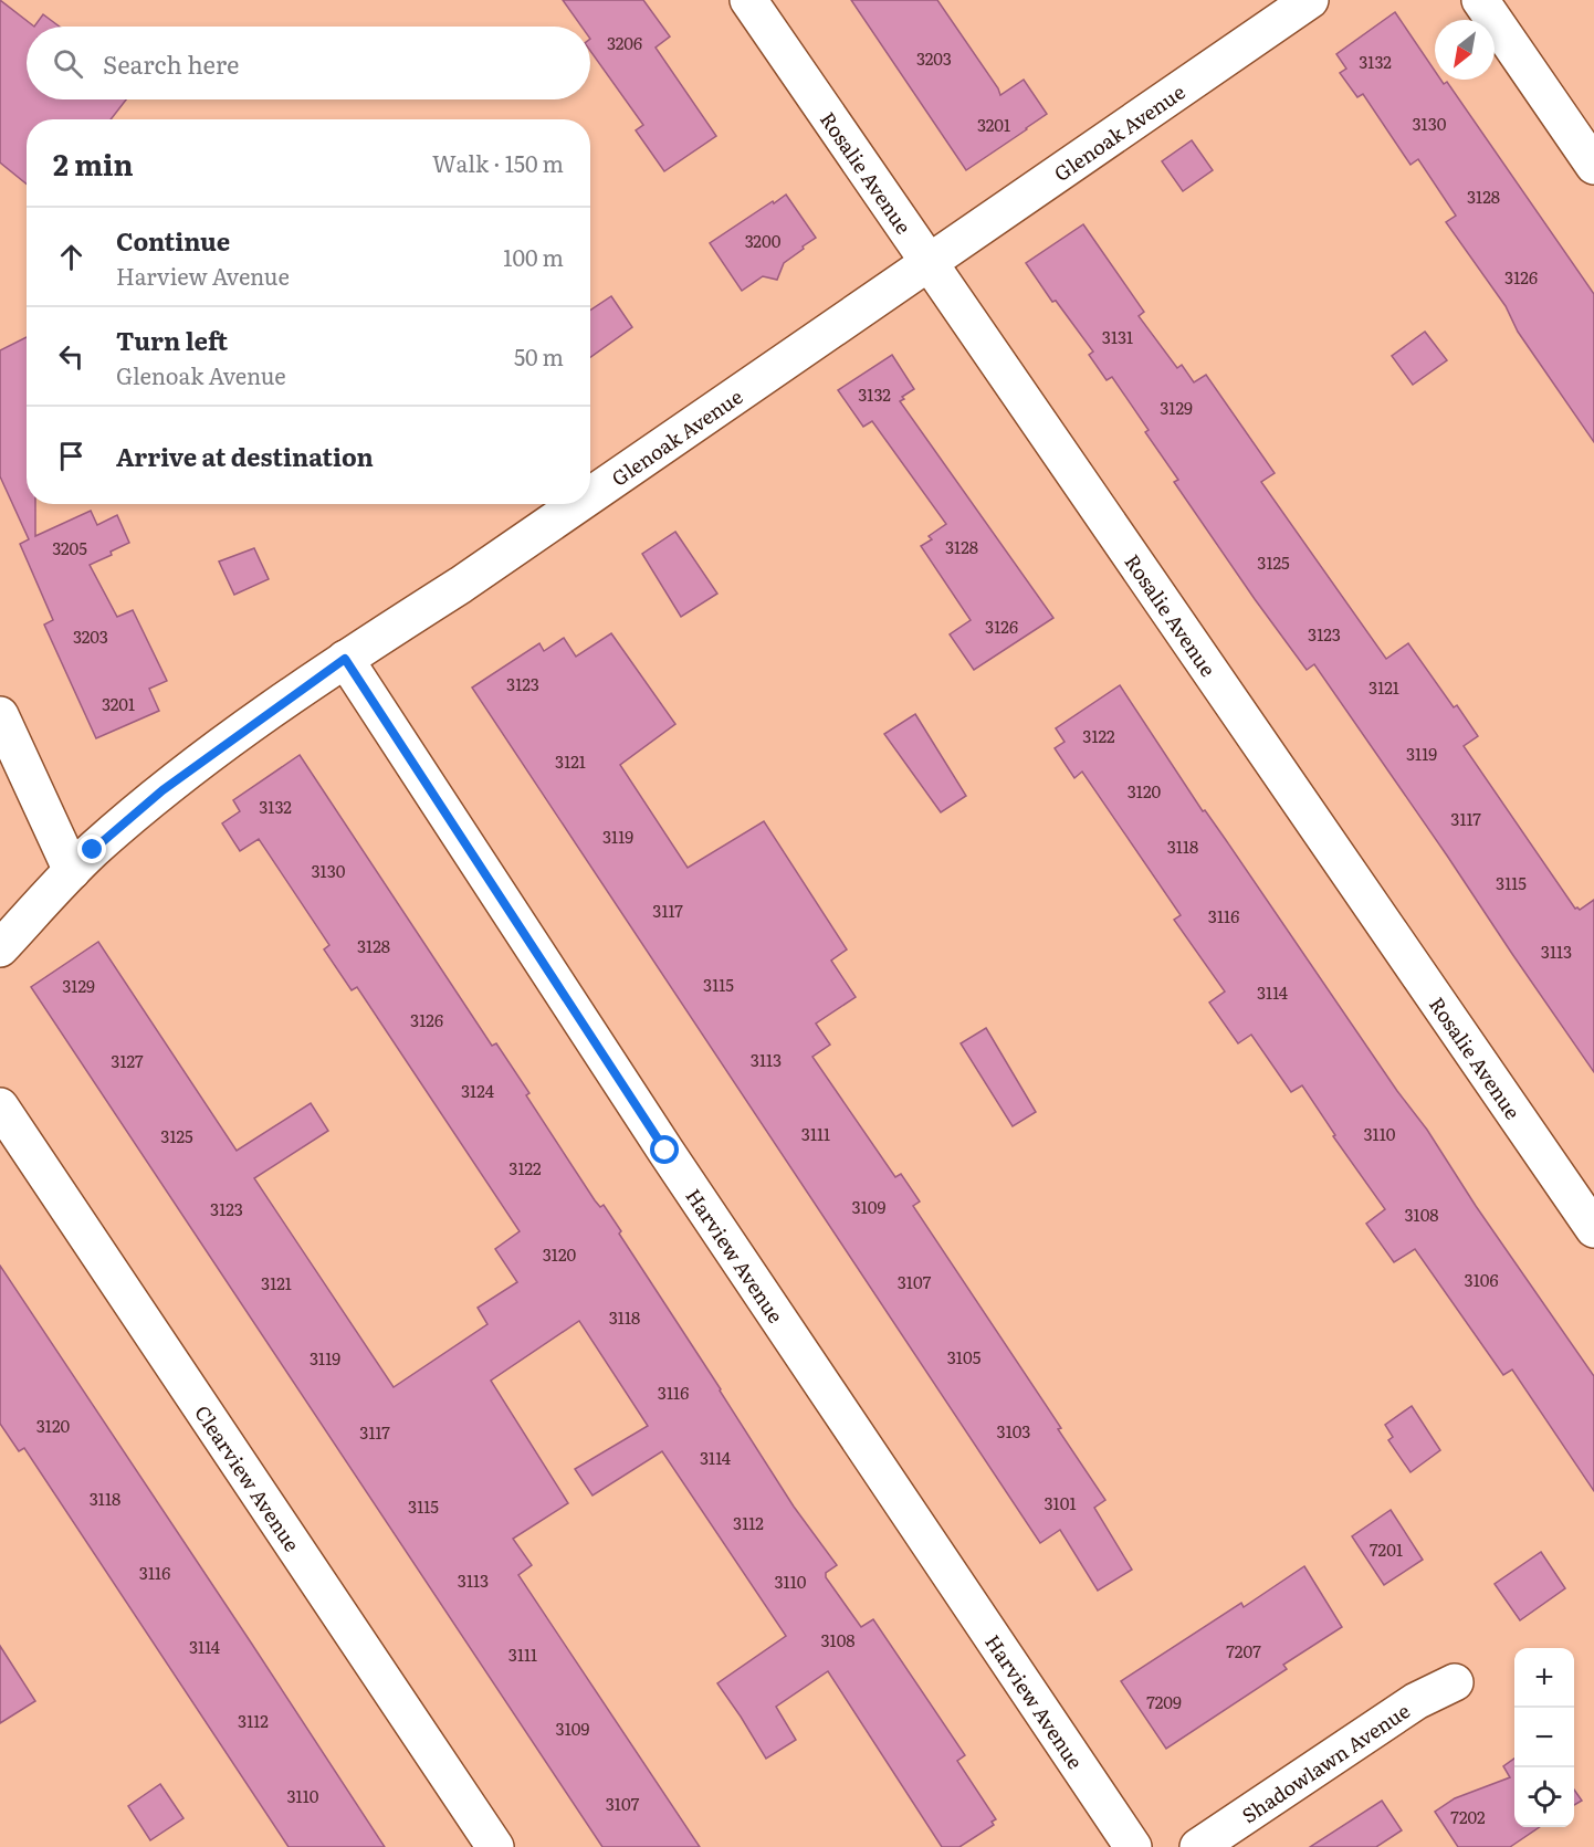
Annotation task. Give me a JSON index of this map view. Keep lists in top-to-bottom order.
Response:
{
  "streets": {
    "street": [
      "Glenoak Avenue",
      "Rosalie Avenue",
      "Harview Avenue",
      "Clearview Avenue",
      "Shadowlawn Avenue"
    ]
  },
  "crossings": [
    ["Glenoak Avenue", "Rosalie Avenue"],
    ["Glenoak Avenue", "Harview Avenue"]
  ],
  "house_numbers": [
    "3206",
    "3203",
    "3132",
    "3130",
    "3201",
    "3128",
    "3200",
    "3126",
    "3131",
    "3132",
    "3129",
    "3128",
    "3205",
    "3125",
    "3126",
    "3123",
    "3203",
    "3123",
    "3121",
    "3201",
    "3122",
    "3119",
    "3121",
    "3120",
    "3132",
    "3117",
    "3119",
    "3118",
    "3130",
    "3115",
    "3117",
    "3116",
    "3128",
    "3113",
    "3115",
    "3129",
    "3114",
    "3126",
    "3113",
    "3127",
    "3124",
    "3111",
    "3110",
    "3125",
    "3122",
    "3109",
    "3123",
    "3108",
    "3120",
    "3106",
    "3107",
    "3121",
    "3118",
    "3105",
    "3119",
    "3116",
    "3120",
    "3103",
    "3117",
    "3114",
    "3118",
    "3101",
    "3115",
    "3112",
    "7201",
    "3116",
    "3113",
    "3110",
    "3108",
    "3114",
    "7207",
    "3111",
    "7209",
    "3112",
    "3109",
    "3110",
    "3107",
    "7202"
  ],
  "north": "bottom left",
  "page": {
    "search": "Search here",
    "heading": ["2 min", "Walk · 150 m"],
    "list": [
      ["Continue", "Harview Avenue", "100 m"],
      ["Turn left", "Glenoak Avenue", "50 m"],
      "Arrive at destination"
    ],
    "map_buttons": ["+", "−"]
  }
}
